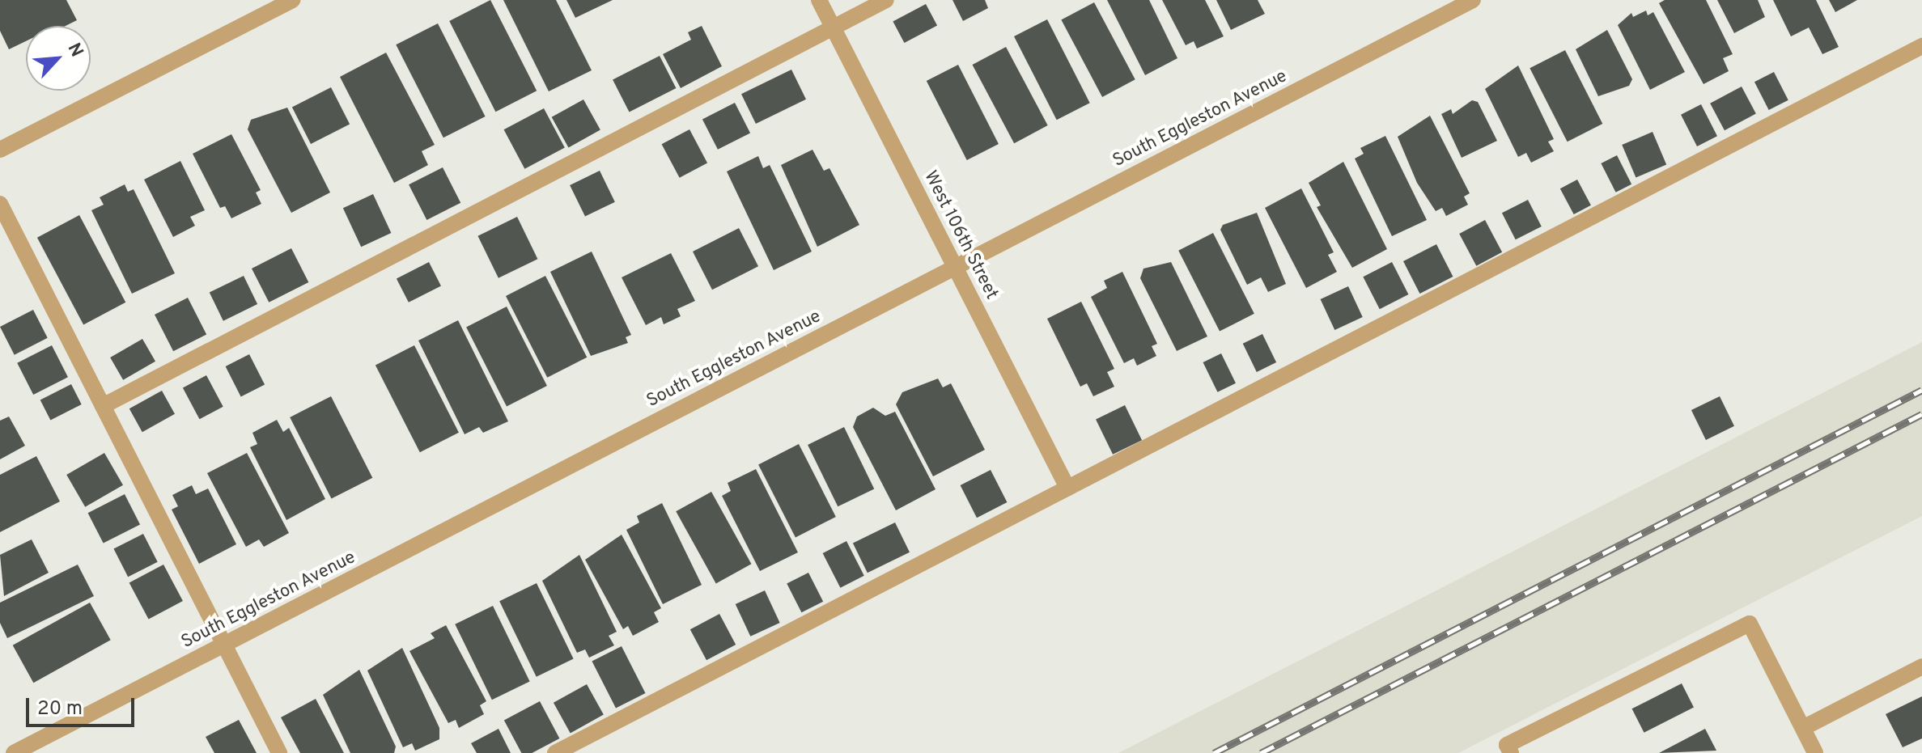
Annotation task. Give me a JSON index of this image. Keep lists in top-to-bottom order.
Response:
{
  "streets": {
    "street": ["South Eggleston Avenue", "West 106th Street"]
  },
  "crossings": [
    ["South Eggleston Avenue", "West 106th Street"]
  ],
  "scale_bar": "20 m",
  "north": "top right"
}
